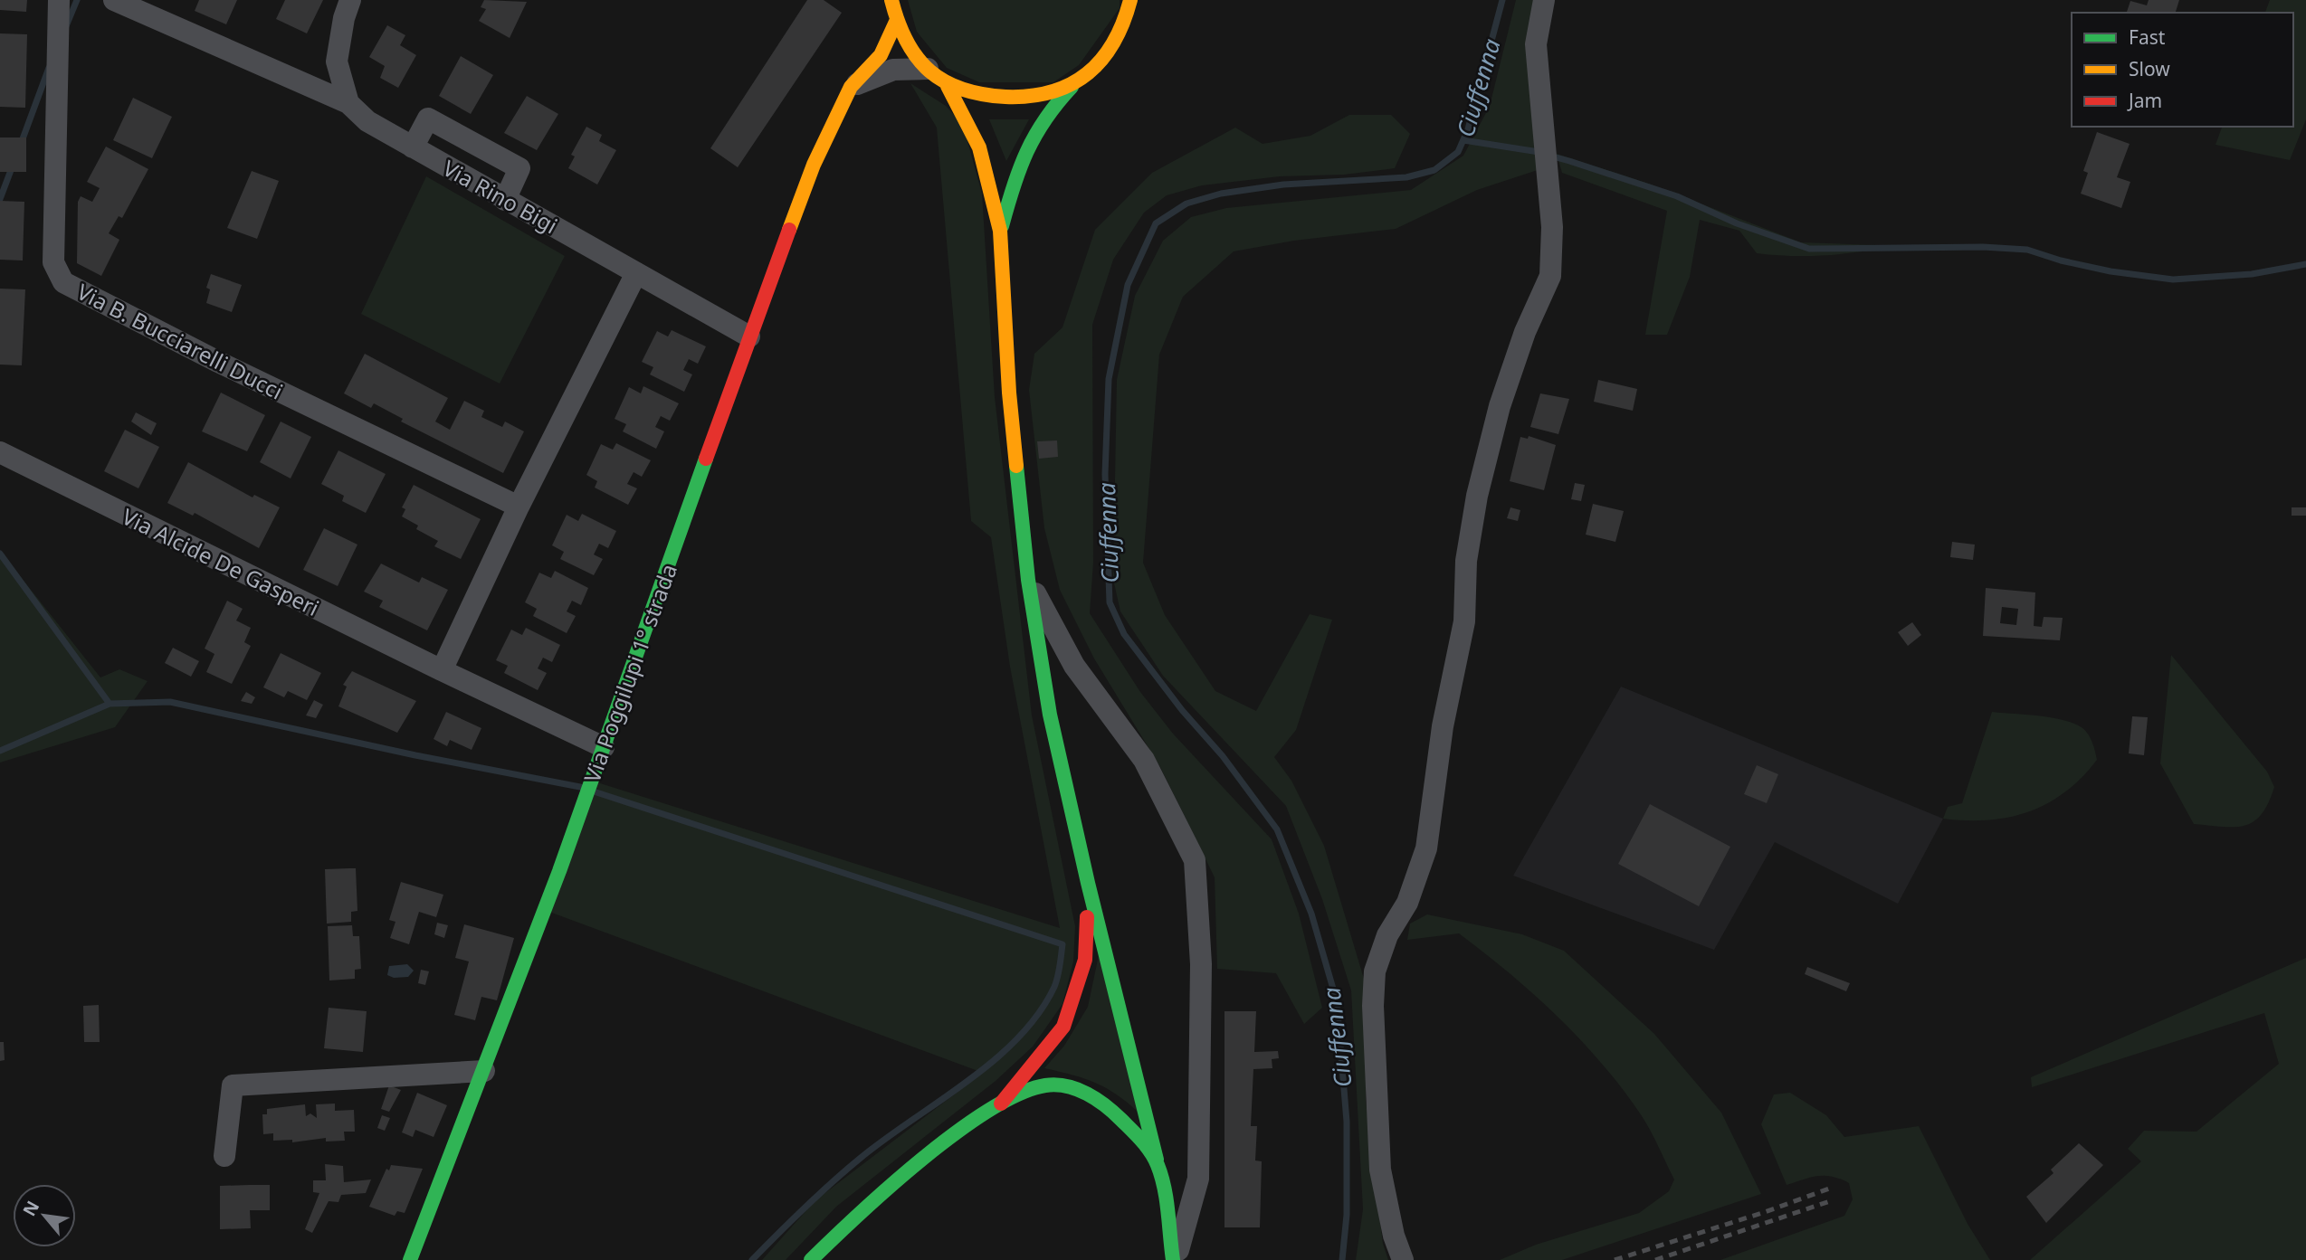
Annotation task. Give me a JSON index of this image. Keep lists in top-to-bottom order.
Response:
{
  "streets": {
    "main road": ["Via Poggilupi 1° strada"],
    "street": ["Via Rino Bigi", "Via B. Bucciarelli Ducci", "Via Alcide De Gasperi"]
  },
  "crossings": [
    ["Via Rino Bigi", "Via Poggilupi 1° strada"],
    ["Via Alcide De Gasperi", "Via Poggilupi 1° strada"]
  ],
  "water": ["Ciuffenna"],
  "legend": ["Fast", "Slow", "Jam"],
  "north": "top left"
}
